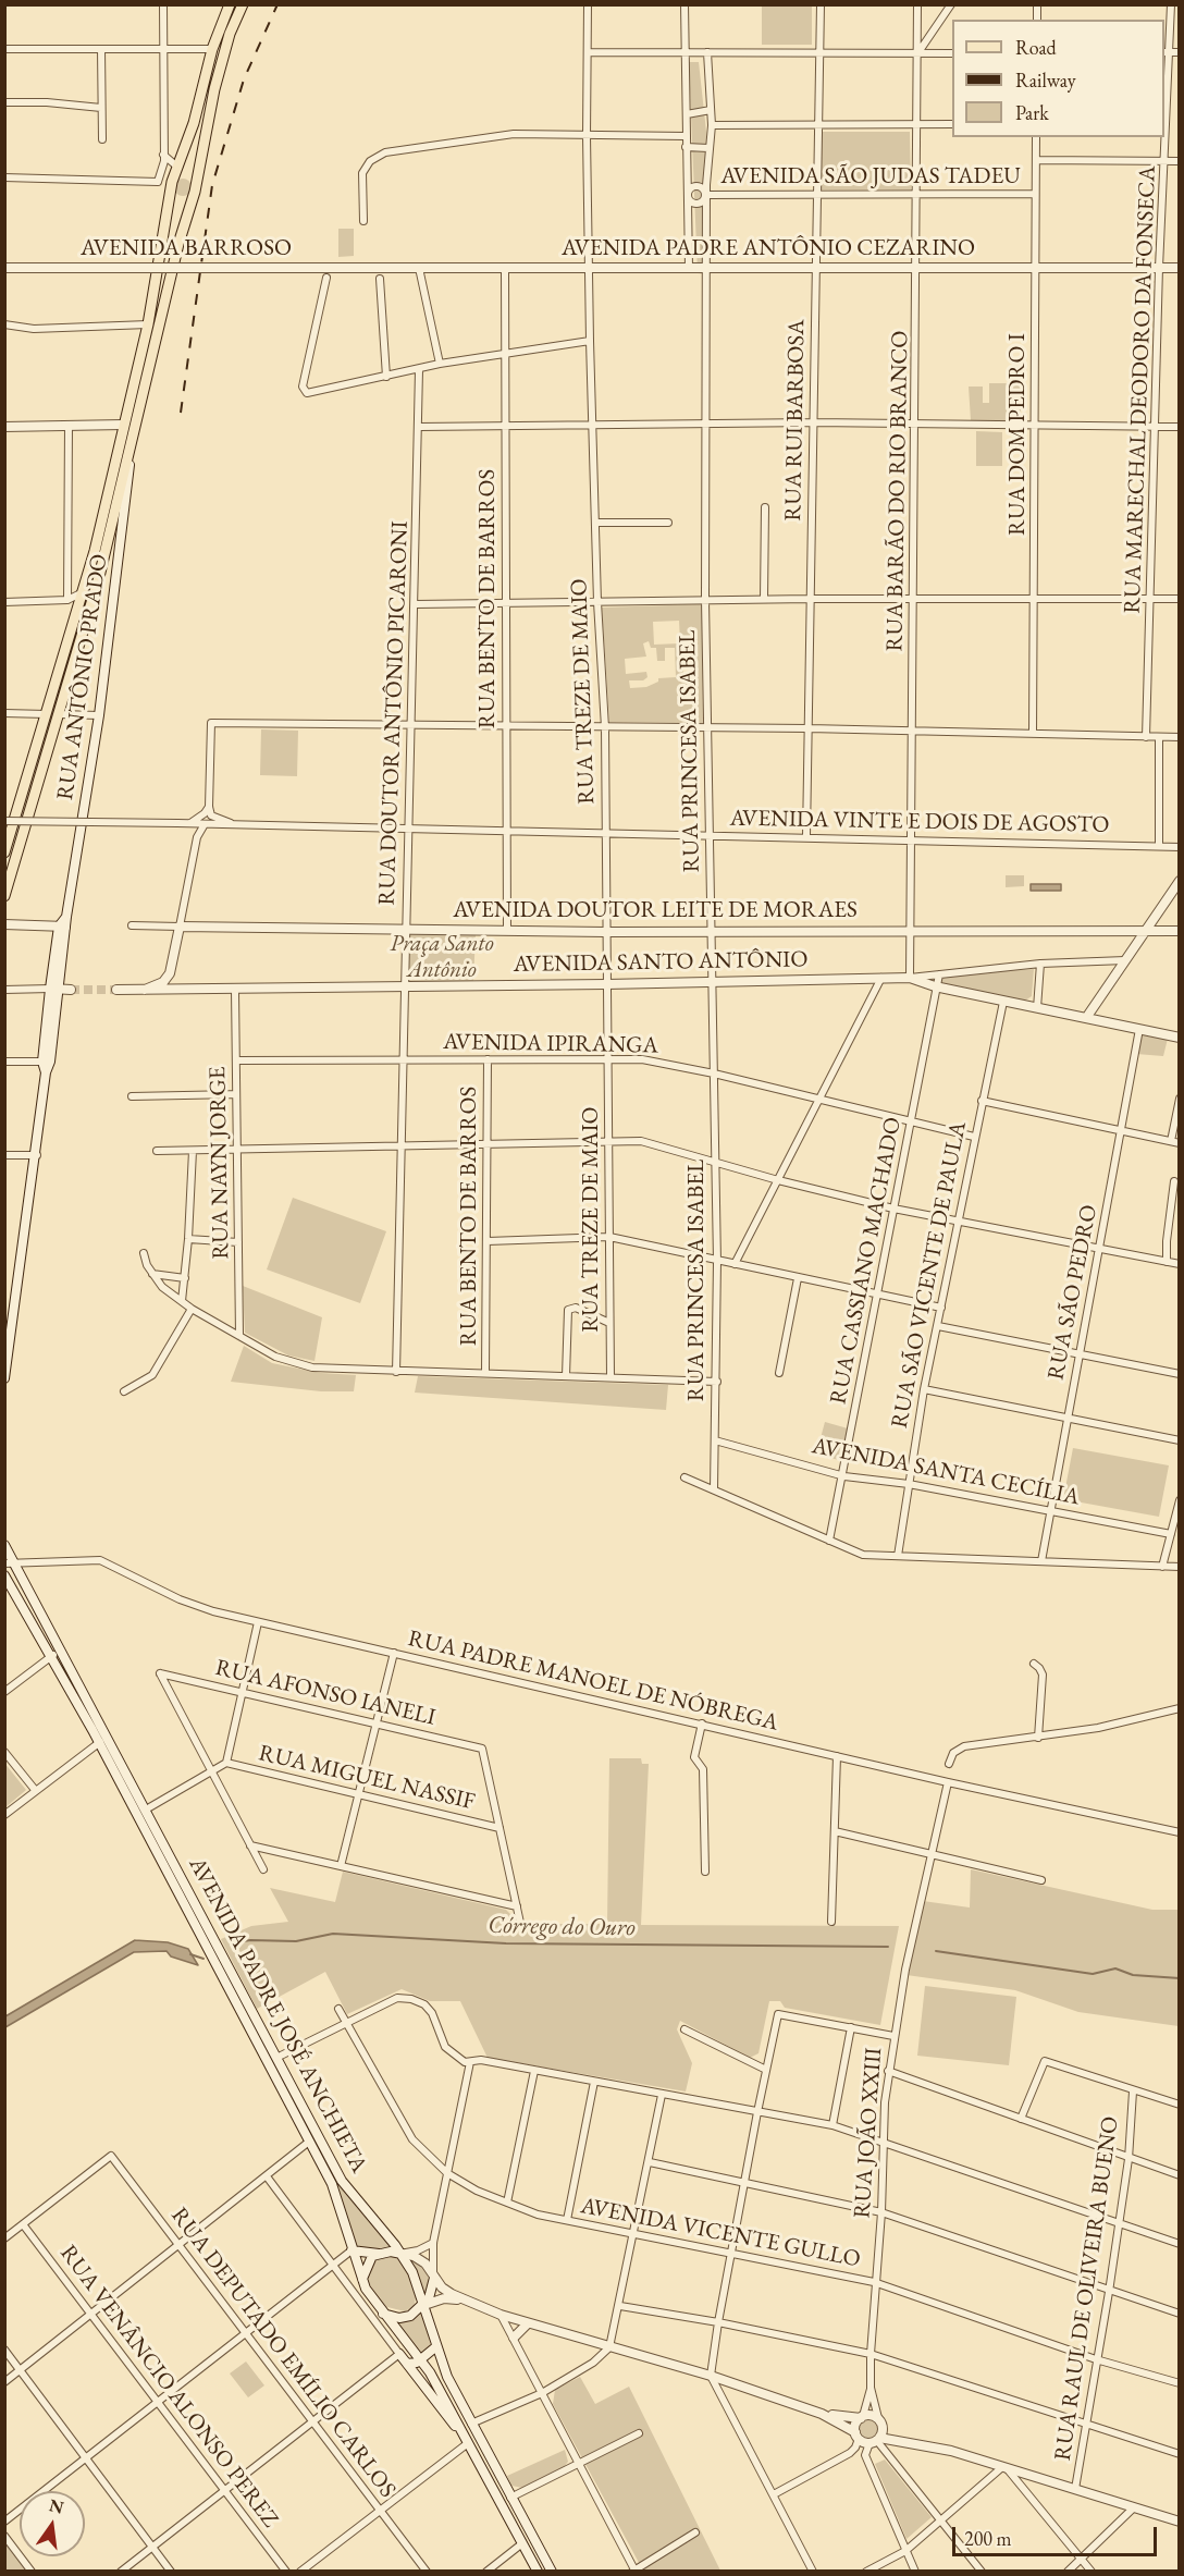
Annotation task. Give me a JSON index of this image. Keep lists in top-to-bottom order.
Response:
{
  "streets": {
    "main road": ["RUA ANTÔNIO PRADO", "AVENIDA PADRE JOSÉ ANCHIETA"],
    "street": [
      "AVENIDA SÃO JUDAS TADEU",
      "AVENIDA BARROSO",
      "AVENIDA PADRE ANTÔNIO CEZARINO",
      "RUA MARECHAL DEODORO DA FONSECA",
      "RUA RUI BARBOSA",
      "RUA DOM PEDRO I",
      "RUA BARÃO DO RIO BRANCO",
      "RUA BENTO DE BARROS",
      "RUA TREZE DE MAIO",
      "RUA DOUTOR ANTÔNIO PICARONI",
      "RUA PRINCESA ISABEL",
      "AVENIDA VINTE E DOIS DE AGOSTO",
      "AVENIDA DOUTOR LEITE DE MORAES",
      "AVENIDA SANTO ANTÔNIO",
      "AVENIDA IPIRANGA",
      "RUA NAYN JORGE",
      "RUA CASSIANO MACHADO",
      "RUA SÃO VICENTE DE PAULA",
      "RUA SÃO PEDRO",
      "AVENIDA SANTA CECÍLIA",
      "RUA PADRE MANOEL DE NÓBREGA",
      "RUA AFONSO IANELI",
      "RUA MIGUEL NASSIF",
      "RUA JOÃO XXIII",
      "AVENIDA VICENTE GULLO",
      "RUA RAUL DE OLIVEIRA BUENO",
      "RUA DEPUTADO EMÍLIO CARLOS",
      "RUA VENÂNCIO ALONSO PEREZ"
    ]
  },
  "crossings": [
    ["AVENIDA SÃO JUDAS TADEU", "RUA RUI BARBOSA"],
    ["AVENIDA SÃO JUDAS TADEU", "RUA DOM PEDRO I"],
    ["AVENIDA SÃO JUDAS TADEU", "RUA BARÃO DO RIO BRANCO"],
    ["AVENIDA SÃO JUDAS TADEU", "RUA PRINCESA ISABEL"],
    ["AVENIDA BARROSO", "AVENIDA PADRE ANTÔNIO CEZARINO"],
    ["AVENIDA PADRE ANTÔNIO CEZARINO", "RUA MARECHAL DEODORO DA FONSECA"],
    ["AVENIDA PADRE ANTÔNIO CEZARINO", "RUA RUI BARBOSA"],
    ["AVENIDA PADRE ANTÔNIO CEZARINO", "RUA DOM PEDRO I"],
    ["AVENIDA PADRE ANTÔNIO CEZARINO", "RUA BARÃO DO RIO BRANCO"],
    ["AVENIDA PADRE ANTÔNIO CEZARINO", "RUA BENTO DE BARROS"],
    ["AVENIDA PADRE ANTÔNIO CEZARINO", "RUA TREZE DE MAIO"],
    ["AVENIDA PADRE ANTÔNIO CEZARINO", "RUA PRINCESA ISABEL"],
    ["RUA RUI BARBOSA", "AVENIDA VINTE E DOIS DE AGOSTO"],
    ["RUA BARÃO DO RIO BRANCO", "AVENIDA VINTE E DOIS DE AGOSTO"],
    ["RUA BARÃO DO RIO BRANCO", "AVENIDA DOUTOR LEITE DE MORAES"],
    ["RUA BARÃO DO RIO BRANCO", "AVENIDA SANTO ANTÔNIO"],
    ["RUA BENTO DE BARROS", "AVENIDA VINTE E DOIS DE AGOSTO"],
    ["RUA BENTO DE BARROS", "AVENIDA DOUTOR LEITE DE MORAES"],
    ["RUA BENTO DE BARROS", "AVENIDA IPIRANGA"],
    ["RUA TREZE DE MAIO", "AVENIDA VINTE E DOIS DE AGOSTO"],
    ["RUA TREZE DE MAIO", "AVENIDA DOUTOR LEITE DE MORAES"],
    ["RUA TREZE DE MAIO", "AVENIDA SANTO ANTÔNIO"],
    ["RUA TREZE DE MAIO", "AVENIDA IPIRANGA"],
    ["RUA DOUTOR ANTÔNIO PICARONI", "AVENIDA VINTE E DOIS DE AGOSTO"],
    ["RUA DOUTOR ANTÔNIO PICARONI", "AVENIDA DOUTOR LEITE DE MORAES"],
    ["RUA DOUTOR ANTÔNIO PICARONI", "AVENIDA SANTO ANTÔNIO"],
    ["RUA DOUTOR ANTÔNIO PICARONI", "AVENIDA IPIRANGA"],
    ["RUA PRINCESA ISABEL", "AVENIDA VINTE E DOIS DE AGOSTO"],
    ["RUA PRINCESA ISABEL", "AVENIDA DOUTOR LEITE DE MORAES"],
    ["RUA PRINCESA ISABEL", "AVENIDA SANTO ANTÔNIO"],
    ["RUA PRINCESA ISABEL", "AVENIDA IPIRANGA"],
    ["RUA PRINCESA ISABEL", "AVENIDA SANTA CECÍLIA"],
    ["AVENIDA SANTO ANTÔNIO", "RUA NAYN JORGE"],
    ["AVENIDA SANTO ANTÔNIO", "RUA CASSIANO MACHADO"],
    ["AVENIDA IPIRANGA", "RUA NAYN JORGE"],
    ["AVENIDA IPIRANGA", "RUA CASSIANO MACHADO"],
    ["AVENIDA IPIRANGA", "RUA SÃO VICENTE DE PAULA"],
    ["RUA CASSIANO MACHADO", "AVENIDA SANTA CECÍLIA"],
    ["RUA SÃO VICENTE DE PAULA", "AVENIDA SANTA CECÍLIA"],
    ["RUA SÃO PEDRO", "AVENIDA SANTA CECÍLIA"],
    ["RUA PADRE MANOEL DE NÓBREGA", "AVENIDA PADRE JOSÉ ANCHIETA"],
    ["RUA PADRE MANOEL DE NÓBREGA", "RUA JOÃO XXIII"],
    ["RUA AFONSO IANELI", "RUA MIGUEL NASSIF"],
    ["RUA JOÃO XXIII", "AVENIDA VICENTE GULLO"],
    ["AVENIDA VICENTE GULLO", "RUA RAUL DE OLIVEIRA BUENO"],
    ["RUA DEPUTADO EMÍLIO CARLOS", "RUA VENÂNCIO ALONSO PEREZ"]
  ],
  "water": ["Córrego do Ouro"],
  "parks": ["Praça Santo Antônio"],
  "legend": ["Road", "Railway", "Park"],
  "scale_bar": "200 m",
  "north": "top"
}
